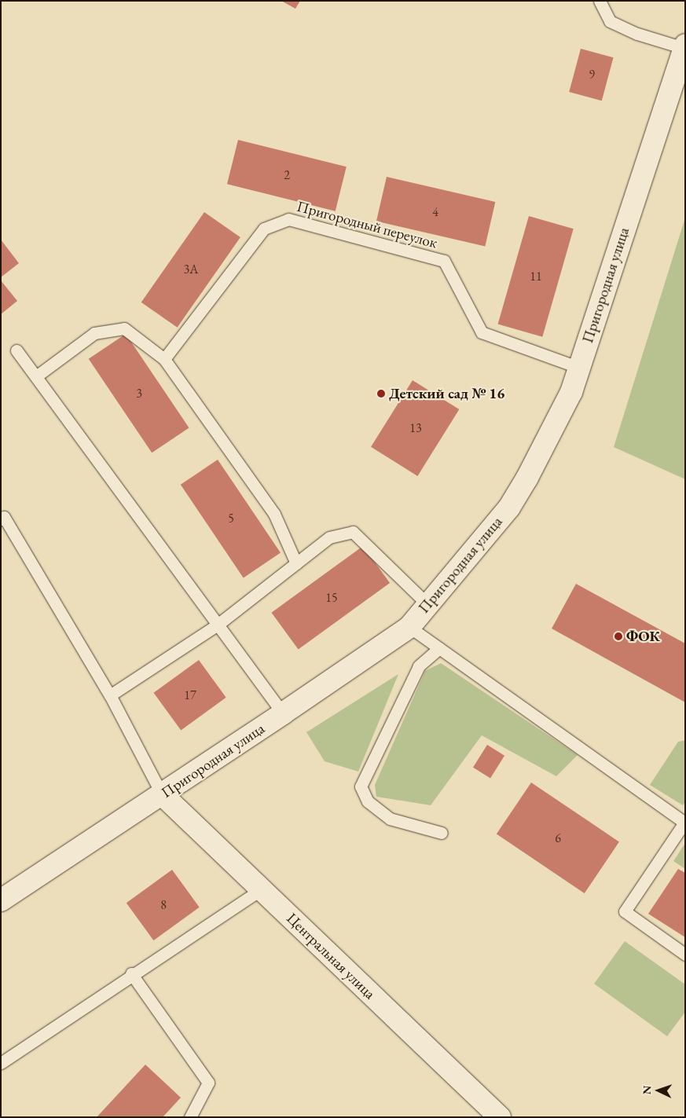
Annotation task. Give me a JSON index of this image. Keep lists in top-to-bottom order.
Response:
{
  "streets": {
    "main road": ["Пригородная улица", "Центральная улица"],
    "lane": ["Пригородный переулок"]
  },
  "crossings": [
    ["Пригородный переулок", "Пригородная улица"],
    ["Пригородная улица", "Центральная улица"]
  ],
  "places": ["Детский сад № 16", "ФОК"],
  "house_numbers": [
    "9",
    "2",
    "4",
    "3А",
    "11",
    "3",
    "13",
    "5",
    "15",
    "17",
    "6",
    "8"
  ],
  "north": "left"
}
